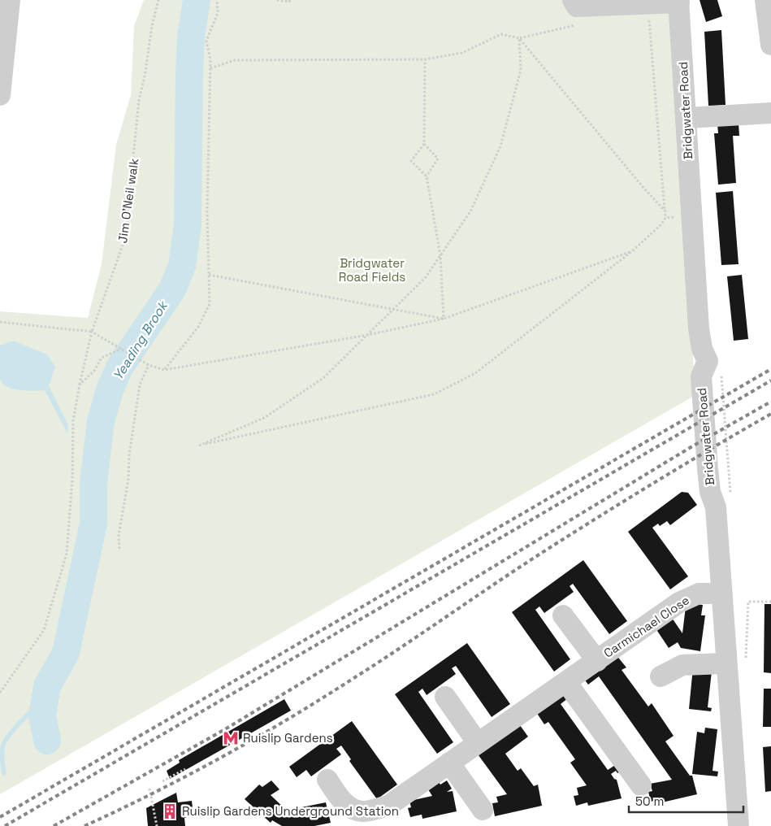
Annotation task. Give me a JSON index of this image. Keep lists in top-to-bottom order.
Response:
{
  "streets": {
    "street": ["Bridgwater Road", "Carmichael Close"],
    "path": ["Jim O'Neil walk"]
  },
  "crossings": [
    ["Bridgwater Road", "Carmichael Close"]
  ],
  "water": ["Yeading Brook"],
  "parks": ["Bridgwater Road Fields"],
  "places": {
    "metro station": ["Ruislip Gardens"],
    "building": ["Ruislip Gardens Underground Station"]
  },
  "scale_bar": "50 m"
}
